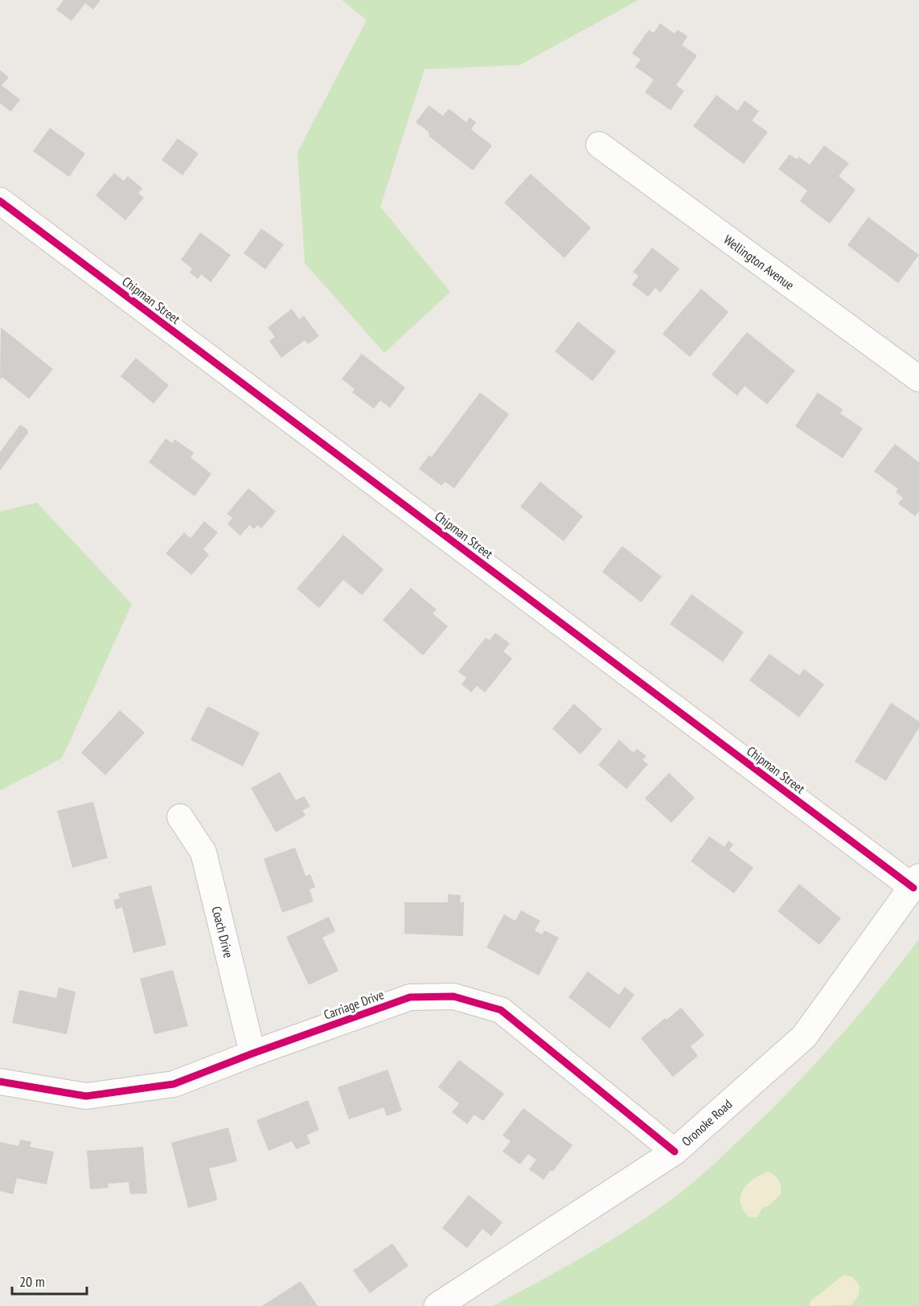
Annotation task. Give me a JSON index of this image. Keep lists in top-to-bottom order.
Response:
{
  "streets": {
    "street": [
      "Wellington Avenue",
      "Chipman Street",
      "Coach Drive",
      "Carriage Drive",
      "Oronoke Road"
    ]
  },
  "crossings": [
    ["Chipman Street", "Oronoke Road"],
    ["Coach Drive", "Carriage Drive"],
    ["Carriage Drive", "Oronoke Road"]
  ],
  "scale_bar": "20 m"
}
